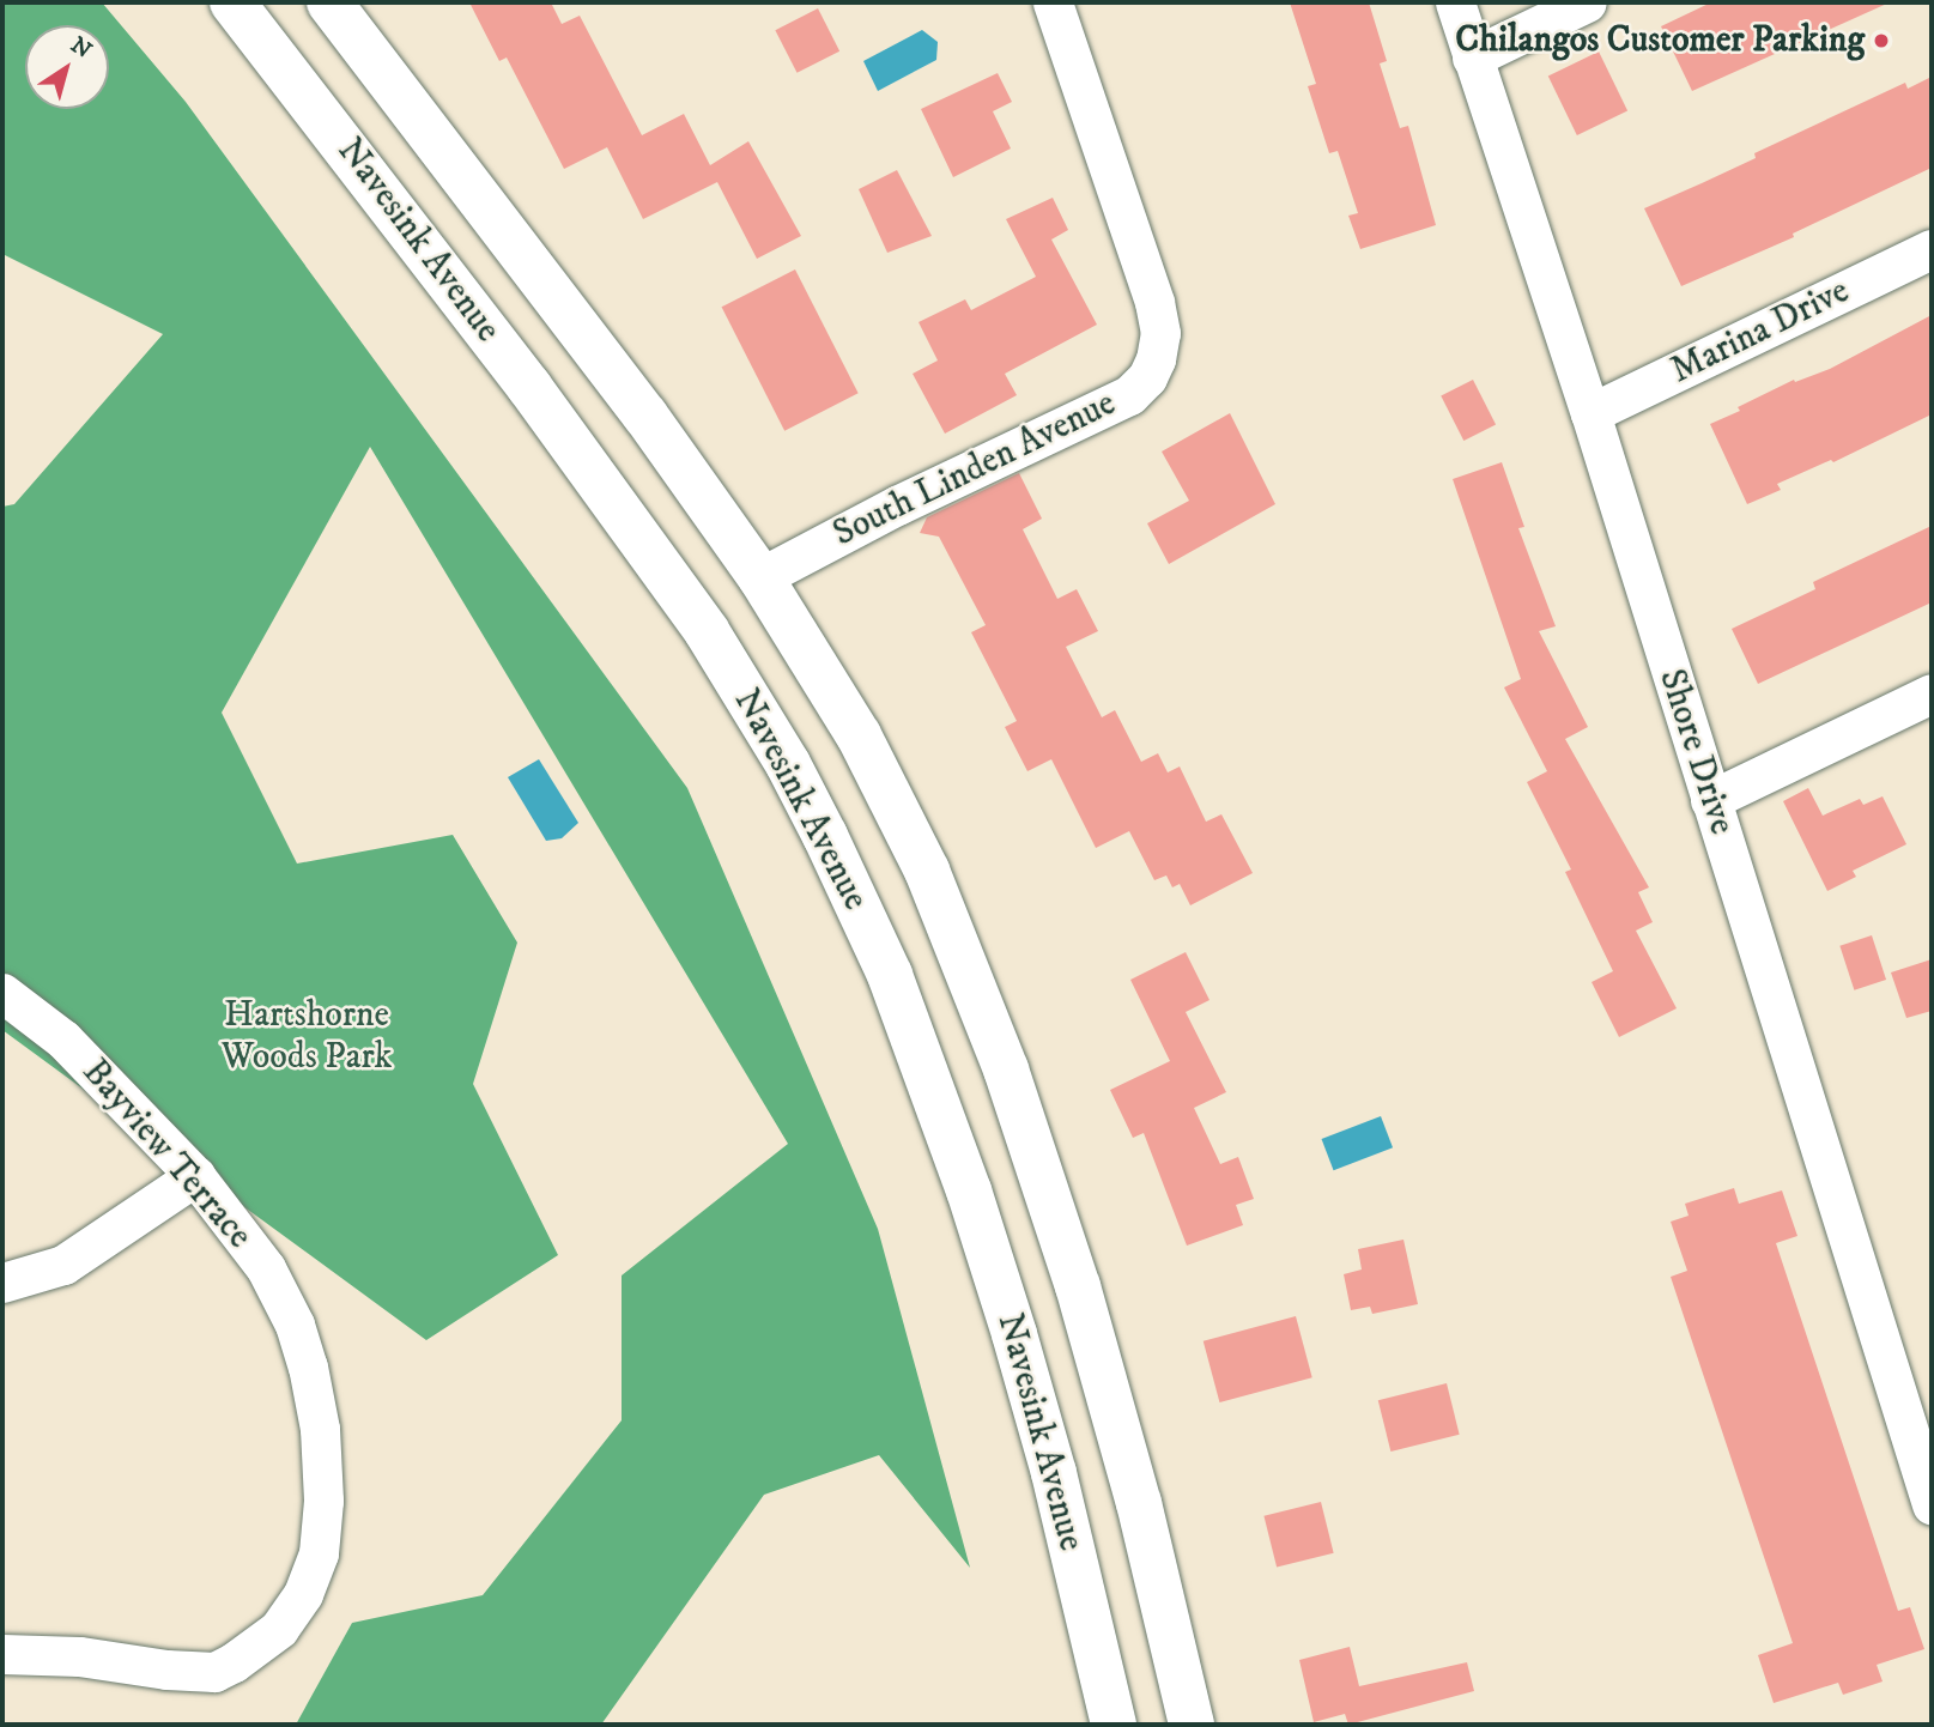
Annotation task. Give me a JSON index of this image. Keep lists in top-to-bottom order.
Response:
{
  "streets": {
    "highway": ["Navesink Avenue"],
    "street": [
      "Marina Drive",
      "South Linden Avenue",
      "Shore Drive",
      "Bayview Terrace"
    ]
  },
  "crossings": [
    ["Navesink Avenue", "South Linden Avenue"],
    ["Marina Drive", "Shore Drive"]
  ],
  "parks": ["Hartshorne Woods Park"],
  "places": ["Chilangos Customer Parking"],
  "north": "top right"
}
